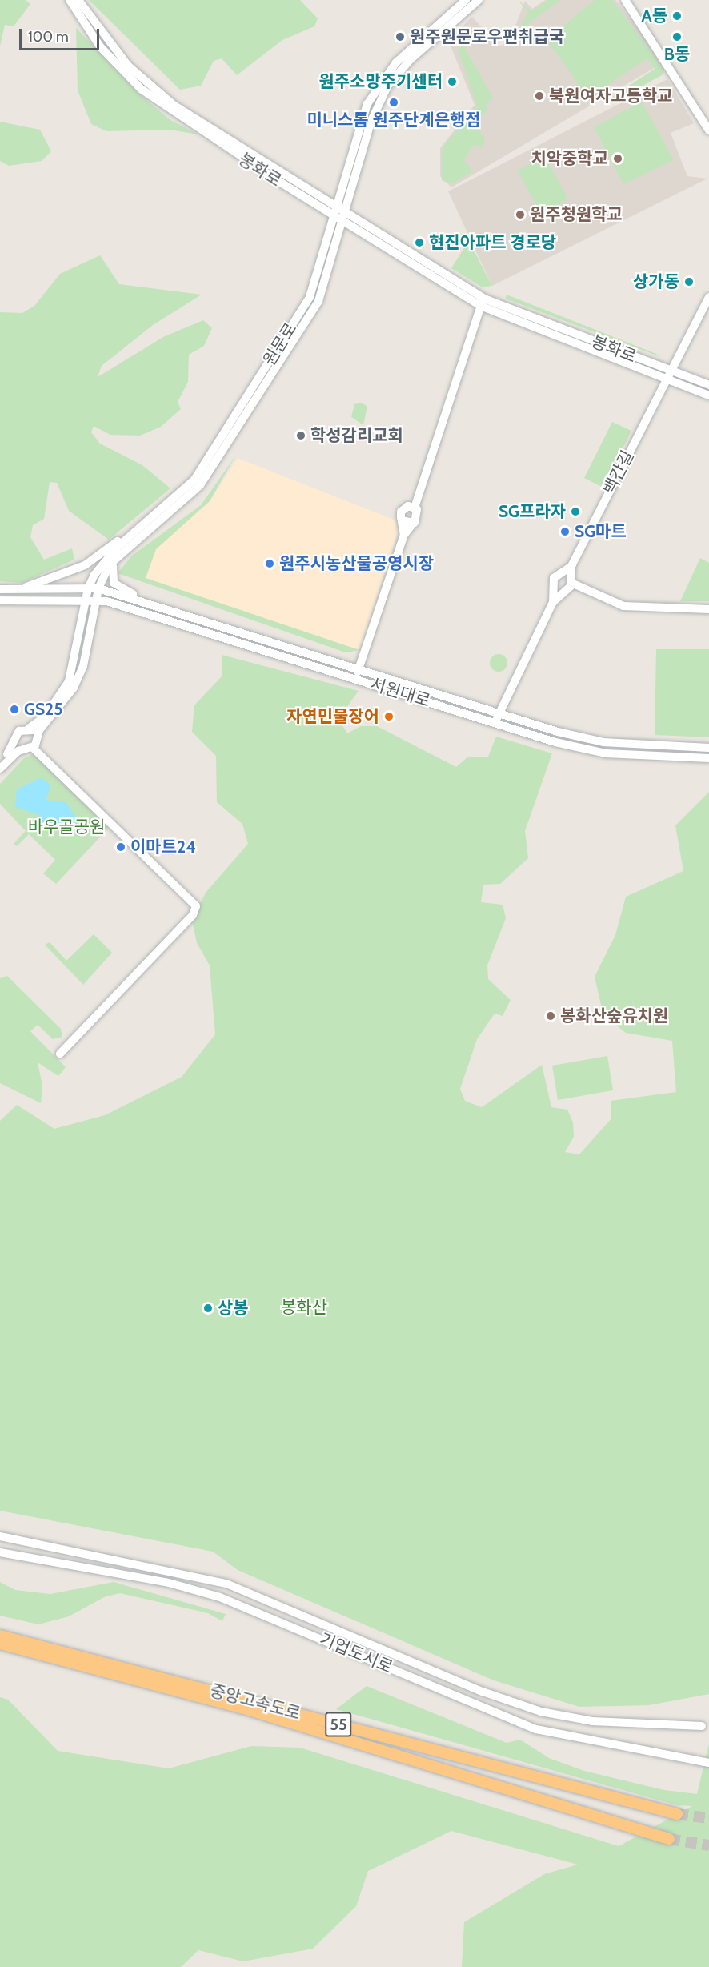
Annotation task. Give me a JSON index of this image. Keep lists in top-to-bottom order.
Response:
{
  "streets": {
    "highway": ["중앙고속도로", "55"],
    "street": [
      "봉화로",
      "원문로",
      "백간길",
      "서원대로",
      "기업도시로"
    ]
  },
  "crossings": [
    ["봉화로", "원문로"],
    ["봉화로", "백간길"],
    ["원문로", "서원대로"]
  ],
  "parks": ["바우골공원", "봉화산"],
  "places": [
    "A동",
    "원주원문로우편취급국",
    "B동",
    "원주소망주기센터",
    "북원여자고등학교",
    "미니스톱 원주단계은행점",
    "치악중학교",
    "원주청원학교",
    "현진아파트 경로당",
    "상가동",
    "학성감리교회",
    "SG프라자",
    "SG마트",
    "원주시농산물공영시장",
    "GS25",
    "자연민물장어",
    "이마트24",
    "봉화산숲유치원",
    "상봉"
  ],
  "scale_bar": "100 m"
}
